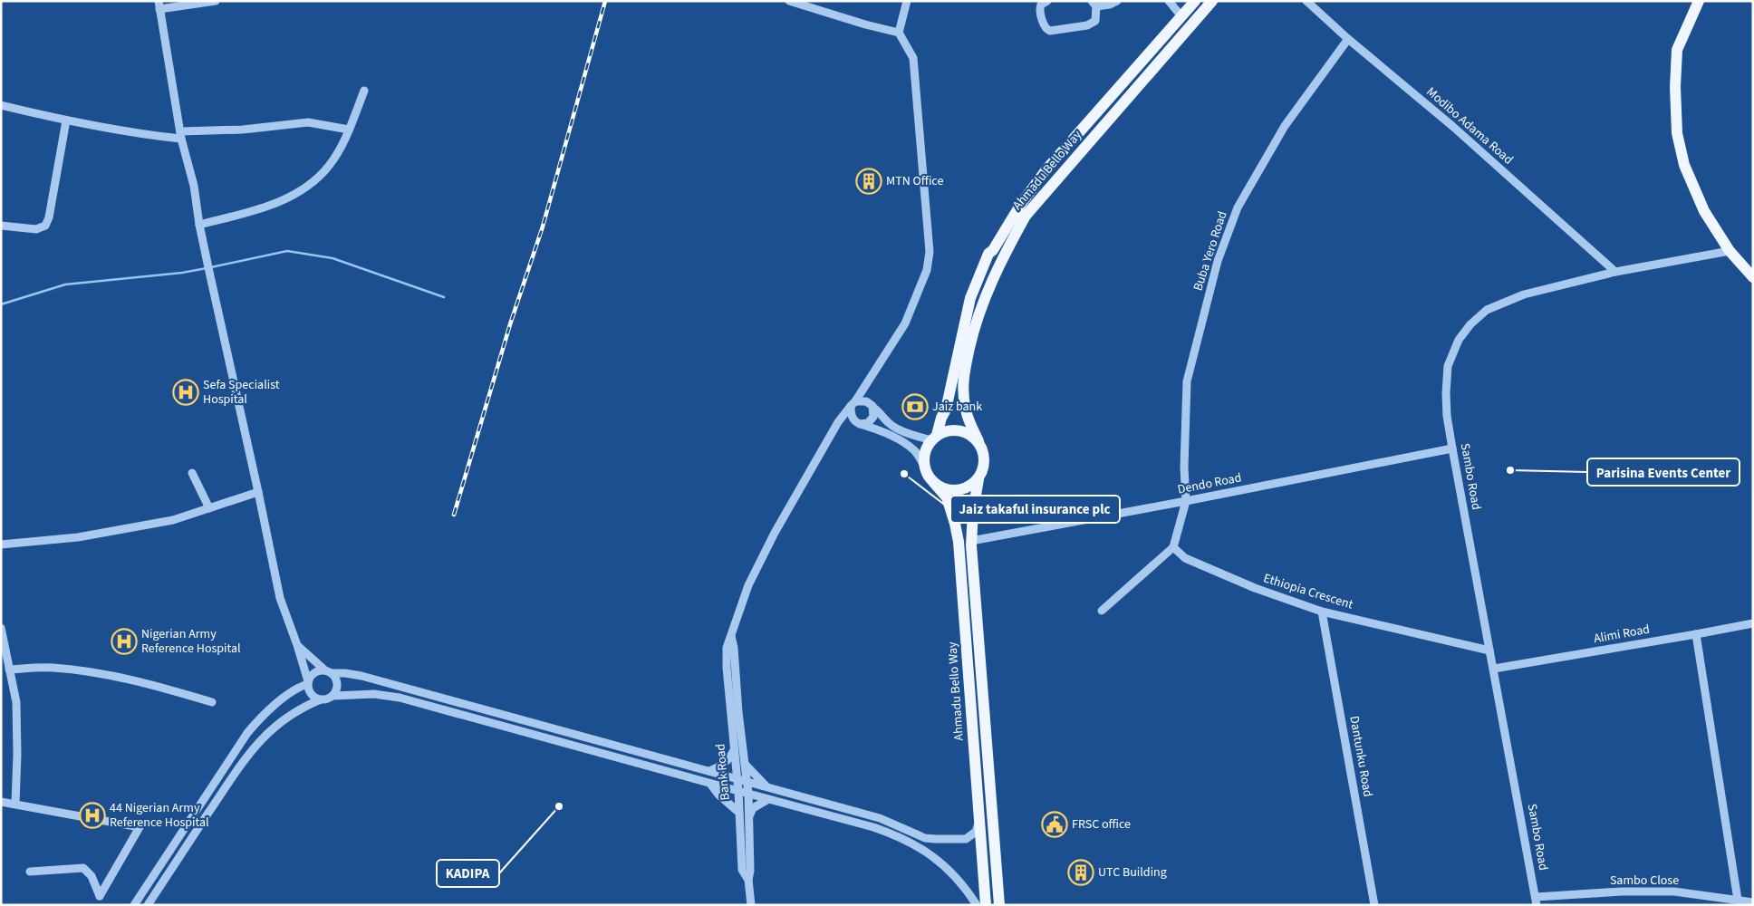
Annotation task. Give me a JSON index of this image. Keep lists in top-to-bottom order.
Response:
{
  "streets": {
    "main road": ["Ahmadu Bello Way"],
    "street": [
      "Modibo Adama Road",
      "Buba Yero Road",
      "Sambo Road",
      "Dendo Road",
      "Ethiopia Crescent",
      "Alimi Road",
      "Dantunku Road",
      "Bank Road",
      "Sambo Close"
    ]
  },
  "crossings": [
    ["Modibo Adama Road", "Buba Yero Road"],
    ["Modibo Adama Road", "Sambo Road"],
    ["Ahmadu Bello Way", "Dendo Road"],
    ["Buba Yero Road", "Dendo Road"],
    ["Sambo Road", "Dendo Road"],
    ["Sambo Road", "Ethiopia Crescent"],
    ["Sambo Road", "Alimi Road"],
    ["Sambo Road", "Sambo Close"],
    ["Ethiopia Crescent", "Dantunku Road"]
  ],
  "places": {
    "building": ["MTN Office", "UTC Building"],
    "hospital": ["Sefa Specialist Hospital", "Nigerian Army Reference Hospital", "44 Nigerian Army Reference Hospital"],
    "bank": ["Jaiz bank"],
    "other": ["Parisina Events Center", "Jaiz takaful insurance plc", "KADIPA"],
    "public building": ["FRSC office"]
  }
}
